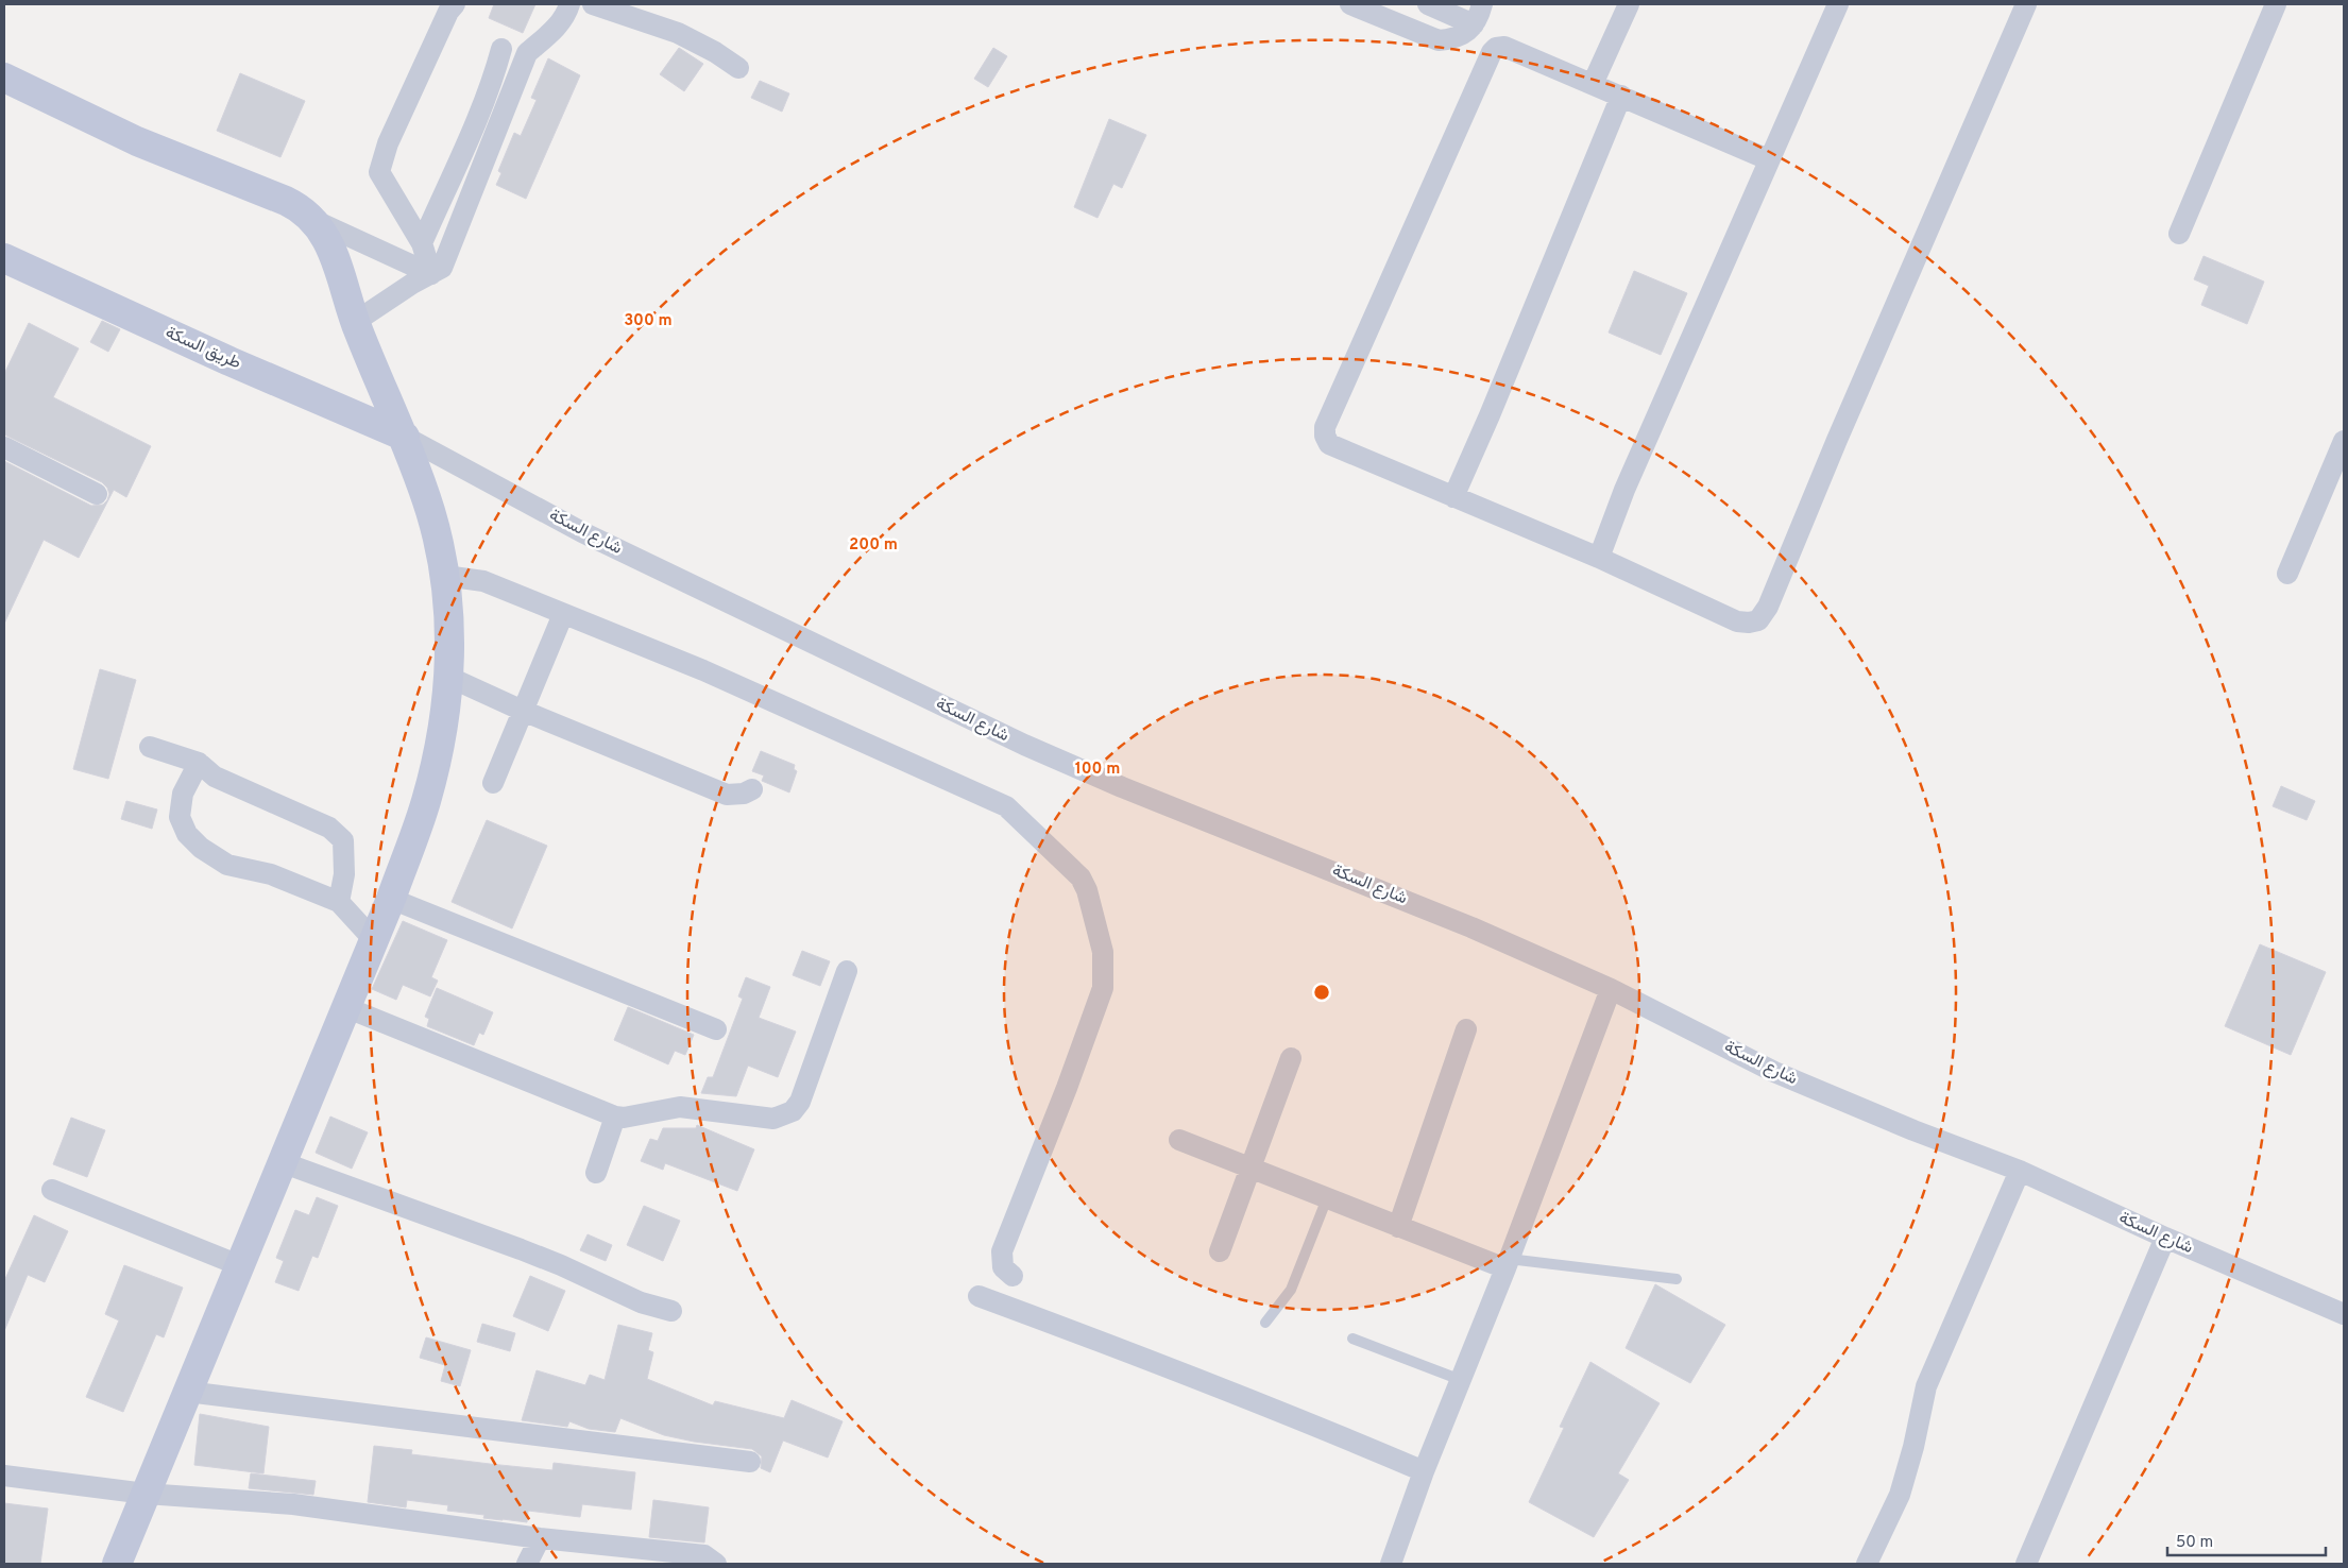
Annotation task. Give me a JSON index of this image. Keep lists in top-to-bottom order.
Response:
{
  "streets": {
    "main road": ["طريق السكة"],
    "street": ["شارع السكة"]
  },
  "crossings": [
    ["طريق السكة", "شارع السكة"]
  ],
  "scale_bar": "50 m",
  "rings": ["300 m", "200 m", "100 m"]
}
